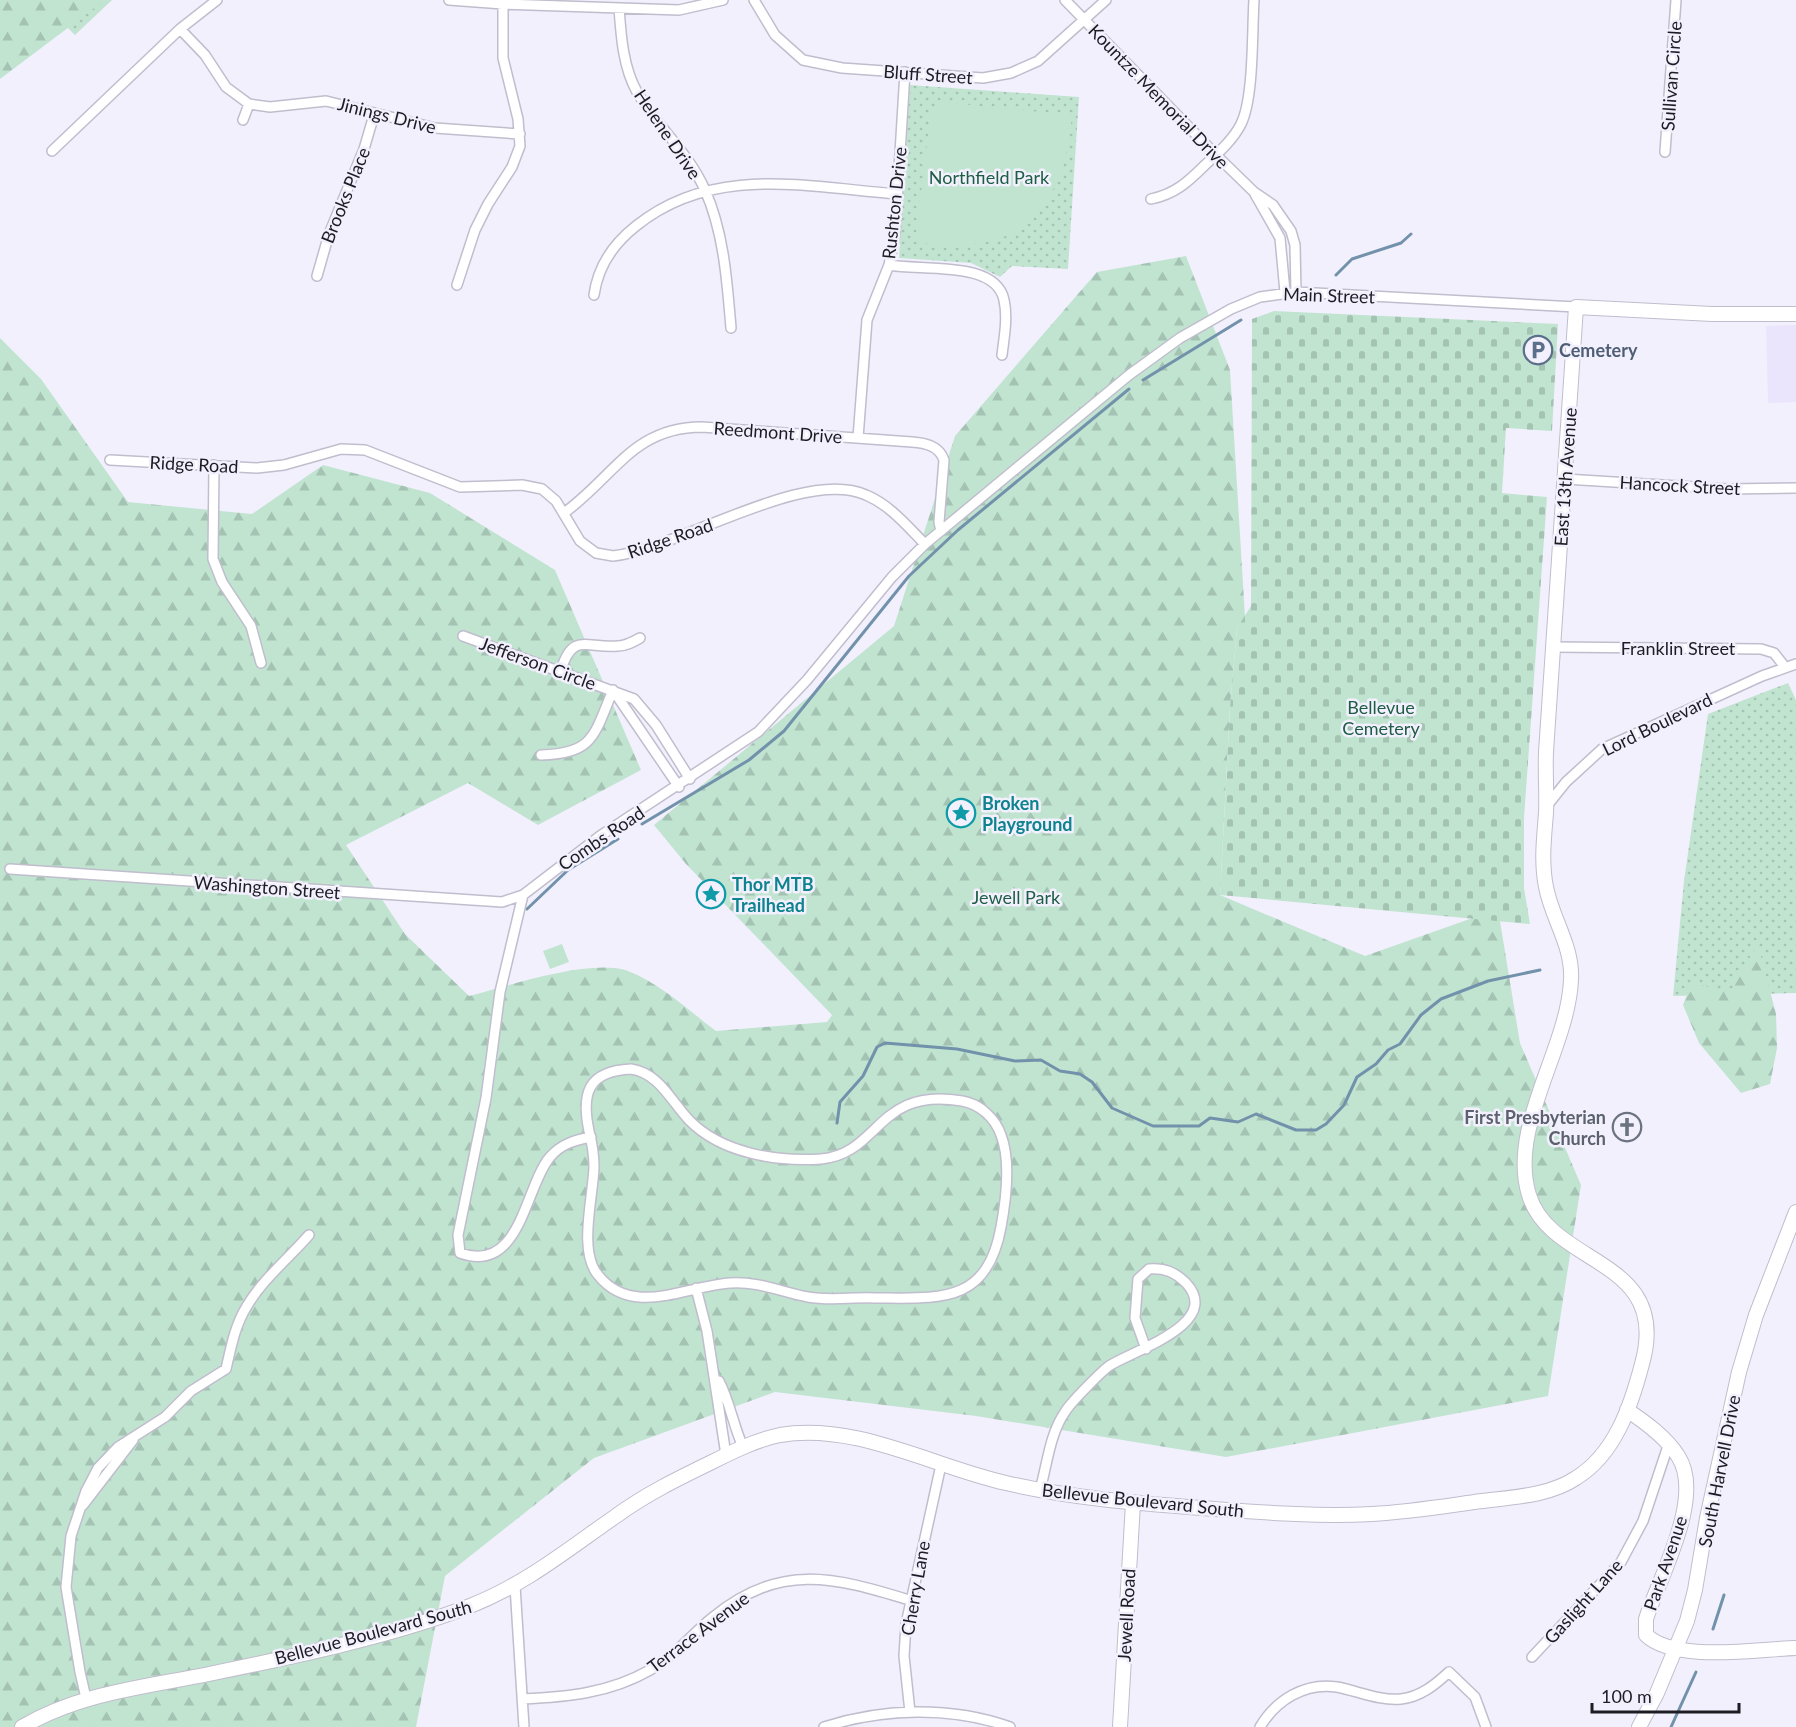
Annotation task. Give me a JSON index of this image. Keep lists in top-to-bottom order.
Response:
{
  "streets": {
    "street": [
      "Bluff Street",
      "Sullivan Circle",
      "Kountze Memorial Drive",
      "Jinings Drive",
      "Helene Drive",
      "Brooks Place",
      "Rushton Drive",
      "Main Street",
      "Reedmont Drive",
      "Ridge Road",
      "East 13th Avenue",
      "Hancock Street",
      "Franklin Street",
      "Jefferson Circle",
      "Lord Boulevard",
      "Combs Road",
      "Washington Street",
      "South Harvell Drive",
      "Bellevue Boulevard South",
      "Park Avenue",
      "Cherry Lane",
      "Gaslight Lane",
      "Jewell Road",
      "Terrace Avenue"
    ]
  },
  "crossings": [
    ["Bluff Street", "Kountze Memorial Drive"],
    ["Bluff Street", "Rushton Drive"],
    ["Jinings Drive", "Brooks Place"],
    ["Rushton Drive", "Reedmont Drive"],
    ["Main Street", "Reedmont Drive"],
    ["Main Street", "East 13th Avenue"],
    ["Main Street", "Combs Road"],
    ["Reedmont Drive", "Ridge Road"],
    ["Reedmont Drive", "Combs Road"],
    ["Ridge Road", "Combs Road"],
    ["East 13th Avenue", "Hancock Street"],
    ["East 13th Avenue", "Franklin Street"],
    ["East 13th Avenue", "Lord Boulevard"],
    ["East 13th Avenue", "Bellevue Boulevard South"],
    ["Franklin Street", "Lord Boulevard"],
    ["Jefferson Circle", "Combs Road"],
    ["Lord Boulevard", "Bellevue Boulevard South"],
    ["Combs Road", "Washington Street"],
    ["South Harvell Drive", "Park Avenue"],
    ["Bellevue Boulevard South", "Park Avenue"],
    ["Bellevue Boulevard South", "Cherry Lane"],
    ["Bellevue Boulevard South", "Jewell Road"],
    ["Park Avenue", "Gaslight Lane"],
    ["Cherry Lane", "Terrace Avenue"]
  ],
  "parks": ["Northfield Park", "Bellevue Cemetery", "Jewell Park"],
  "places": {
    "parking": ["Cemetery"],
    "place": ["Broken Playground", "Thor MTB Trailhead"],
    "church": ["First Presbyterian Church"]
  },
  "scale_bar": "100 m"
}
